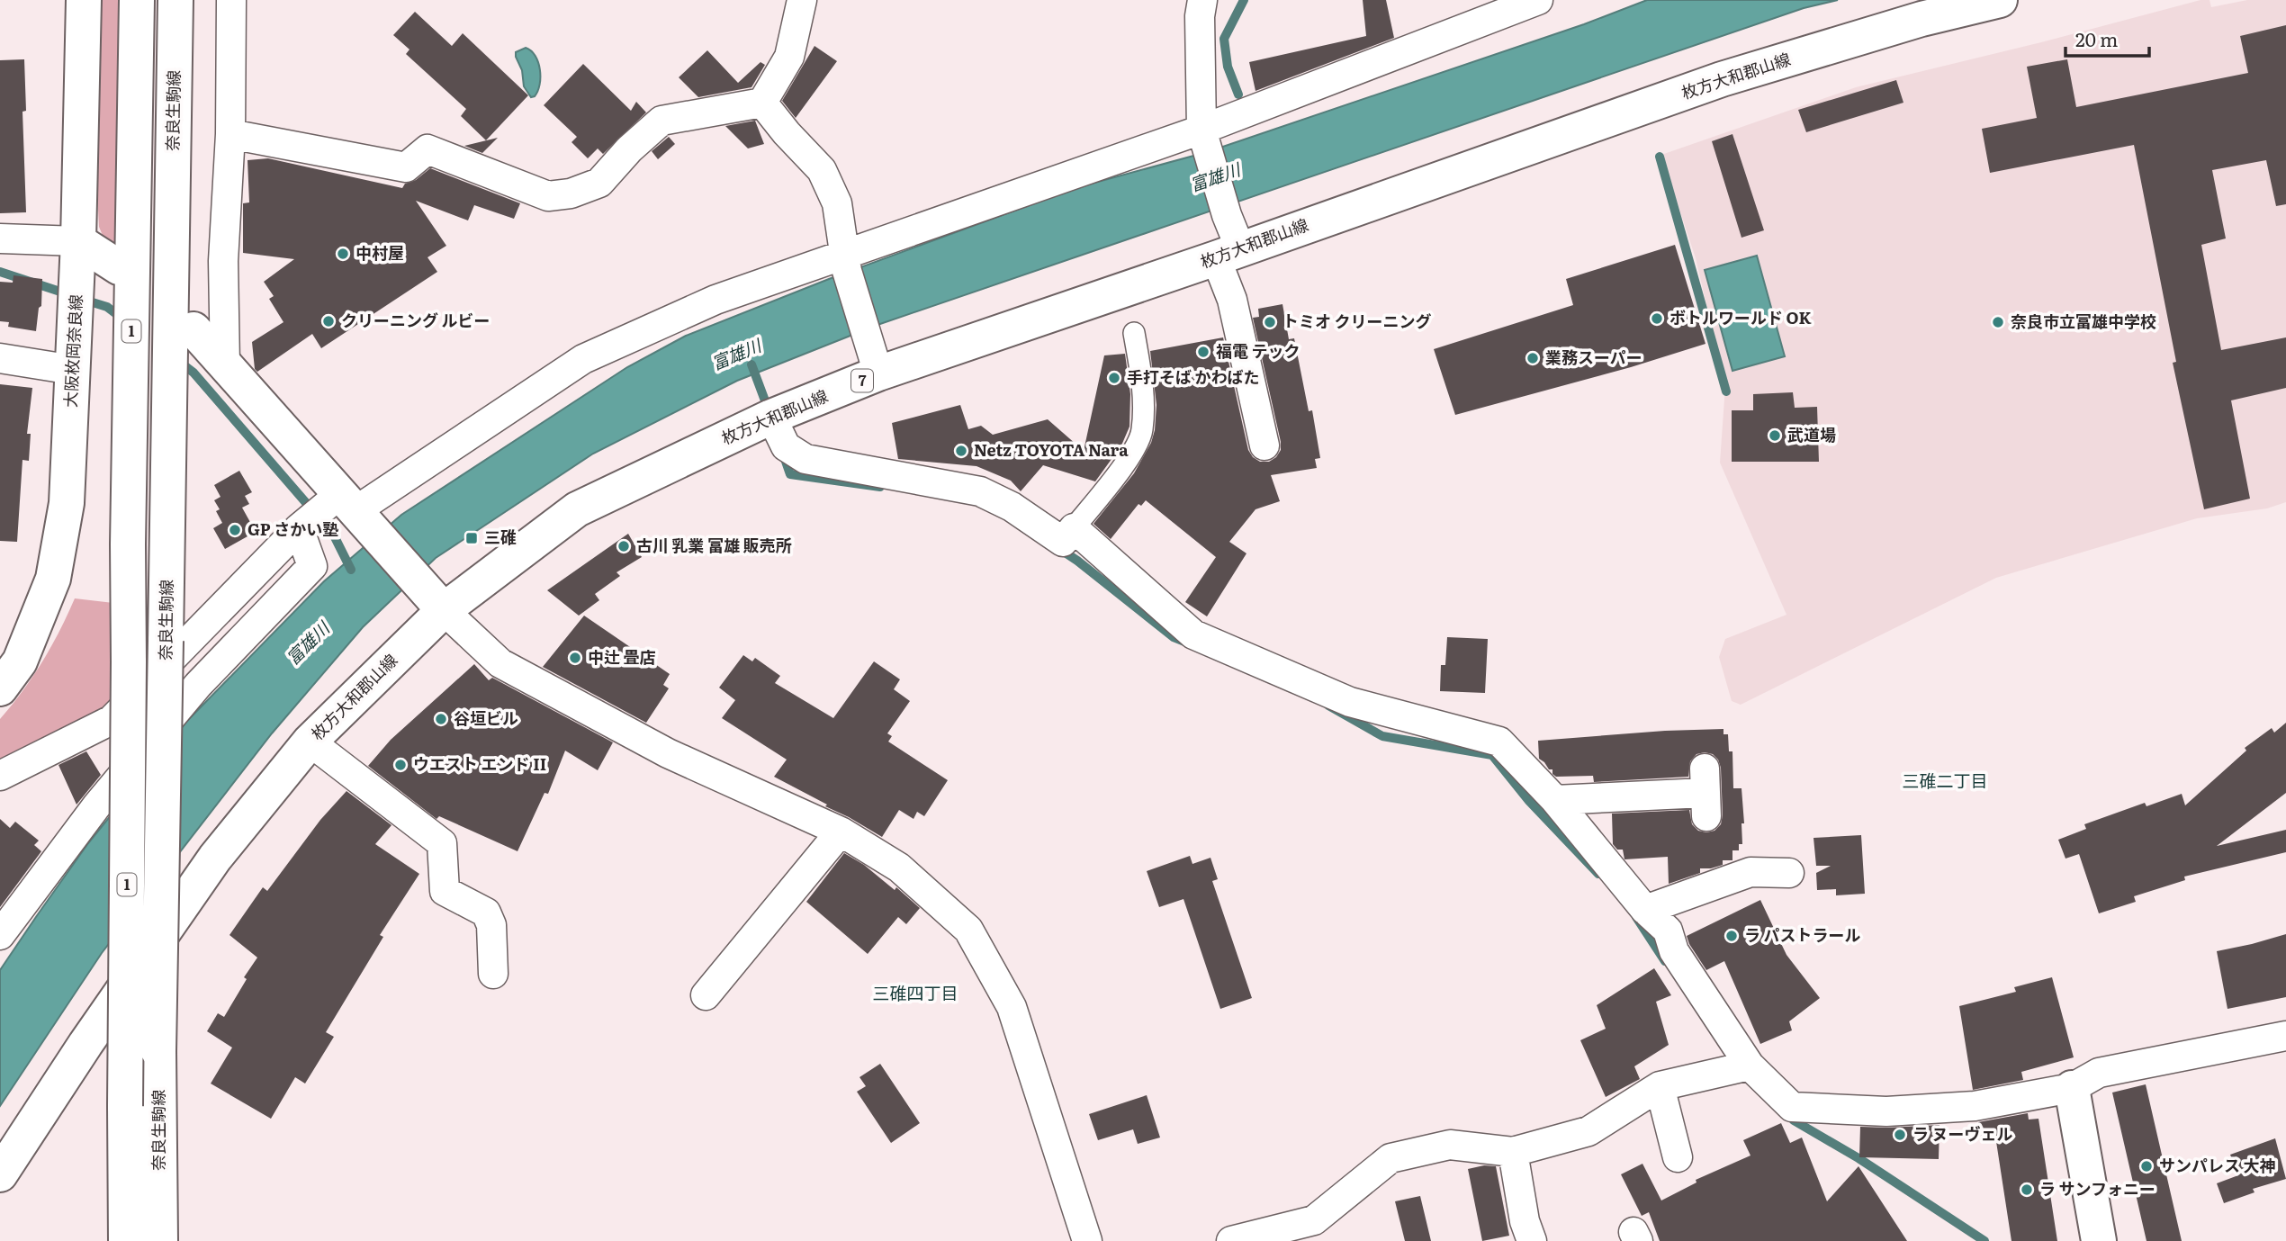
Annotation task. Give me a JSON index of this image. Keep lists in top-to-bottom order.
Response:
{
  "streets": {
    "main road": [
      "枚方大和郡山線",
      "奈良生駒線",
      "1",
      "大阪枚岡奈良線",
      "7"
    ]
  },
  "districts": ["三碓二丁目", "三碓四丁目"],
  "water": ["富雄川"],
  "places": {
    "other": [
      "中村屋",
      "ボトルワールド OK",
      "クリーニング ルビー",
      "トミオ クリーニング",
      "奈良市立富雄中学校",
      "福電 テック",
      "業務スーパー",
      "手打そば かわばた",
      "武道場",
      "Netz TOYOTA Nara",
      "GP さかい塾",
      "古川 乳業 富雄 販売所",
      "中辻 畳店",
      "谷垣ビル",
      "ウエスト エンド II",
      "ラ パストラール",
      "ラ ヌーヴェル",
      "サンパレス 大神",
      "ラ サンフォニー"
    ],
    "transit": ["三碓"]
  },
  "scale_bar": "20 m"
}
